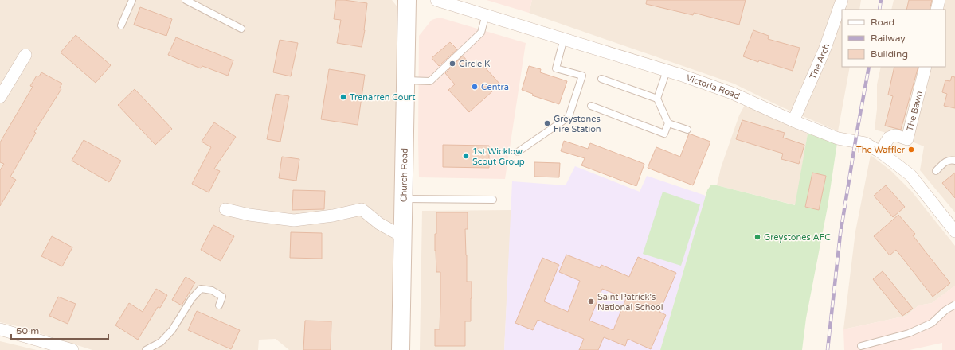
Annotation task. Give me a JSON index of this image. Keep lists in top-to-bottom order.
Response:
{
  "streets": {
    "main road": ["Church Road"],
    "street": ["The Arch", "Victoria Road", "The Bawn"]
  },
  "crossings": [
    ["The Arch", "Victoria Road"],
    ["Victoria Road", "The Bawn"]
  ],
  "places": [
    "Circle K",
    "Centra",
    "Trenarren Court",
    "Greystones Fire Station",
    "The Waffler",
    "1st Wicklow Scout Group",
    "Greystones AFC",
    "Saint Patrick's National School"
  ],
  "legend": ["Road", "Railway", "Building"],
  "scale_bar": "50 m"
}
